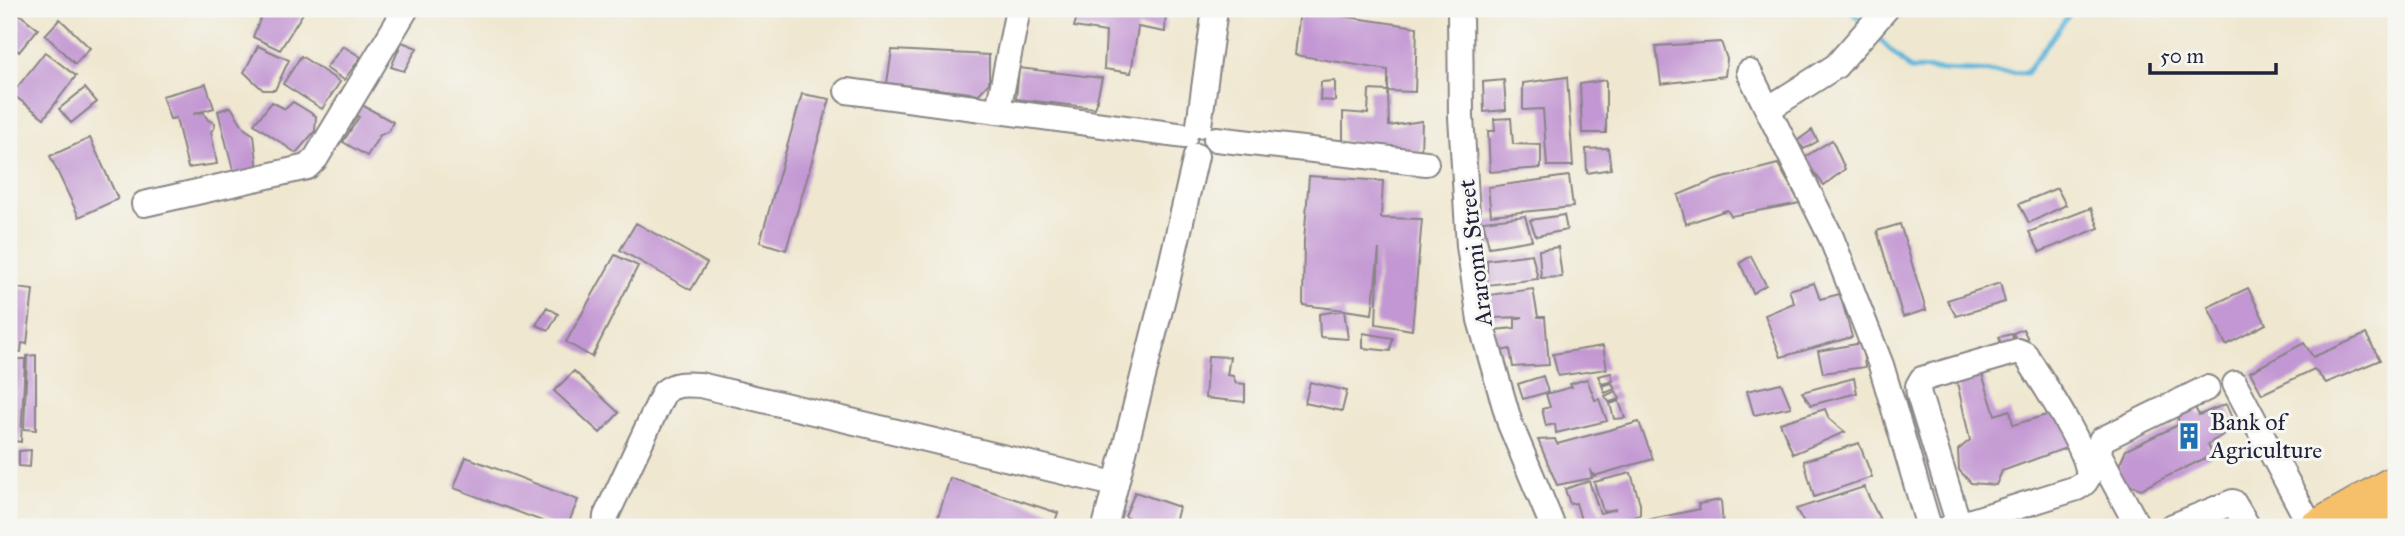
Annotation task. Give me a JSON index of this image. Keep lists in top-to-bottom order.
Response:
{
  "streets": {
    "street": ["Araromi Street"]
  },
  "places": {
    "building": ["Bank of Agriculture"]
  },
  "scale_bar": "50 m"
}
